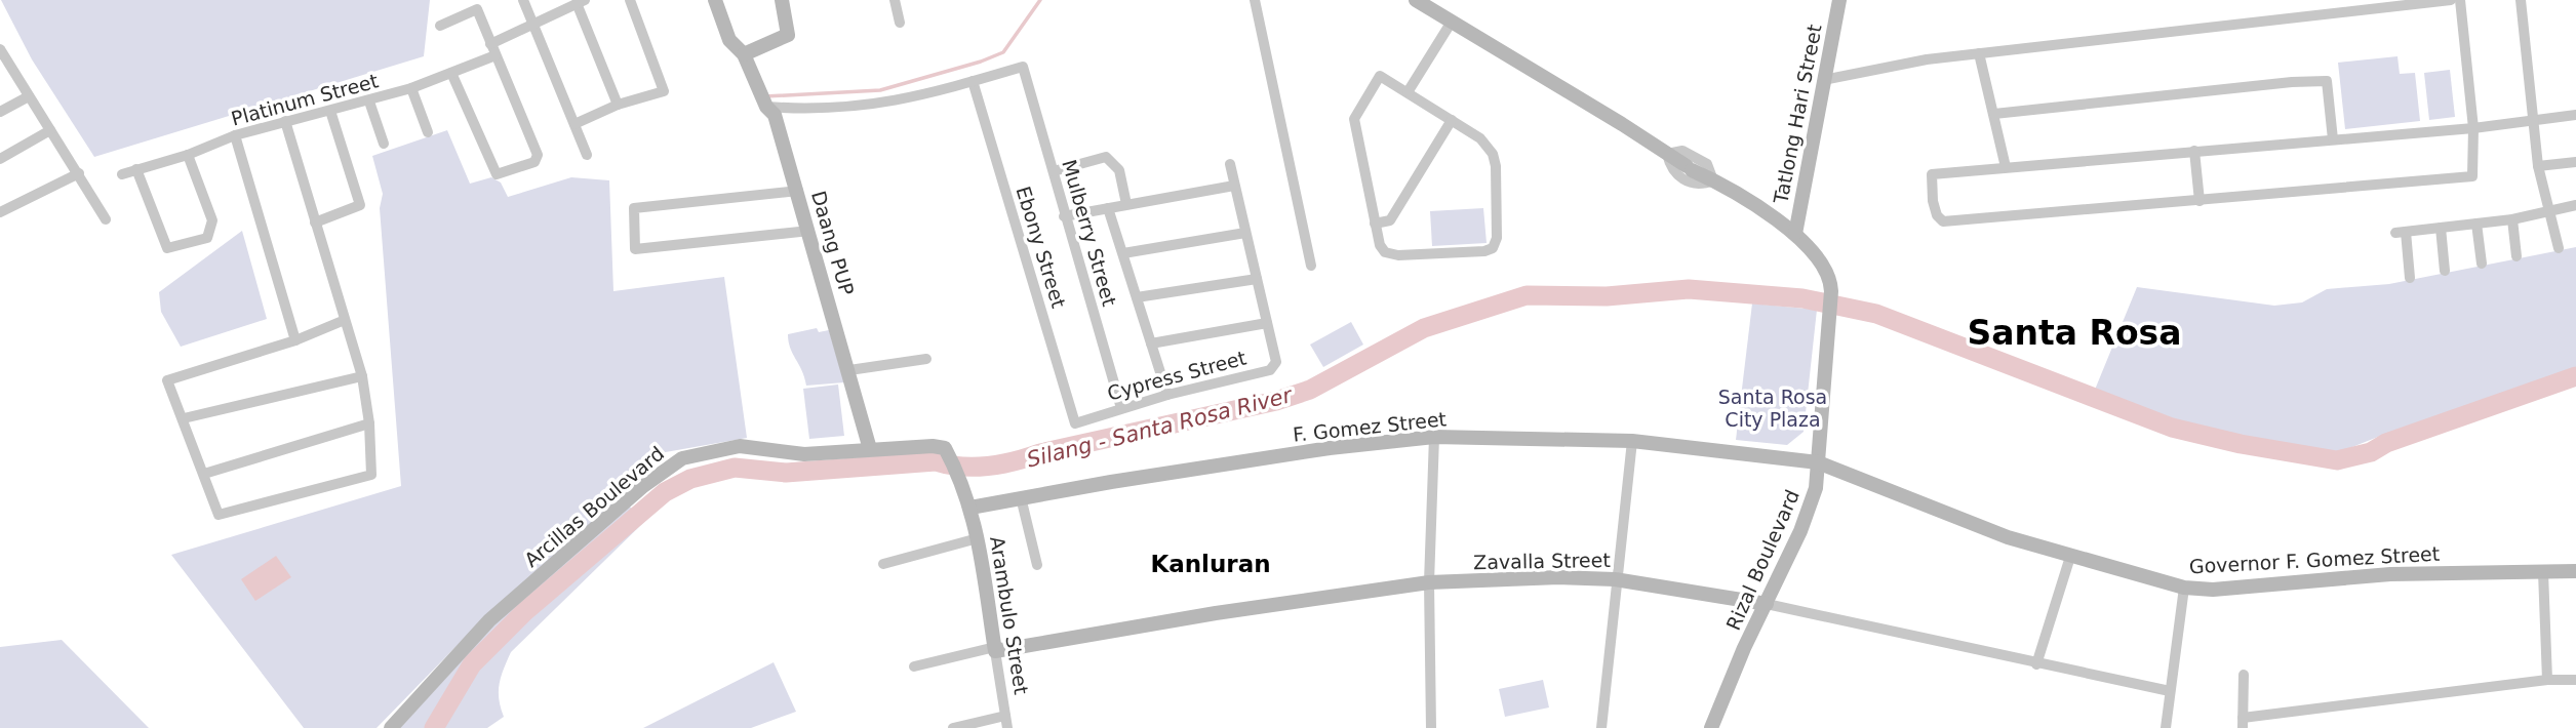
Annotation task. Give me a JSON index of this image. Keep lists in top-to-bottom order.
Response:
{
  "streets": {
    "main road": [
      "Tatlong Hari Street",
      "Daang PUP",
      "F. Gomez Street",
      "Arcillas Boulevard",
      "Rizal Boulevard",
      "Governor F. Gomez Street",
      "Zavalla Street",
      "Arambulo Street"
    ],
    "street": [
      "Platinum Street",
      "Mulberry Street",
      "Ebony Street",
      "Cypress Street"
    ]
  },
  "crossings": [
    ["Tatlong Hari Street", "Rizal Boulevard"],
    ["Mulberry Street", "Ebony Street"],
    ["Mulberry Street", "Cypress Street"],
    ["Daang PUP", "Arcillas Boulevard"],
    ["Ebony Street", "Cypress Street"],
    ["F. Gomez Street", "Arcillas Boulevard"],
    ["F. Gomez Street", "Rizal Boulevard"],
    ["F. Gomez Street", "Governor F. Gomez Street"],
    ["F. Gomez Street", "Arambulo Street"],
    ["Arcillas Boulevard", "Arambulo Street"],
    ["Rizal Boulevard", "Governor F. Gomez Street"],
    ["Rizal Boulevard", "Zavalla Street"],
    ["Zavalla Street", "Arambulo Street"]
  ],
  "districts": ["Santa Rosa", "Kanluran"],
  "water": ["Silang - Santa Rosa River"],
  "parks": ["Santa Rosa City Plaza"]
}
